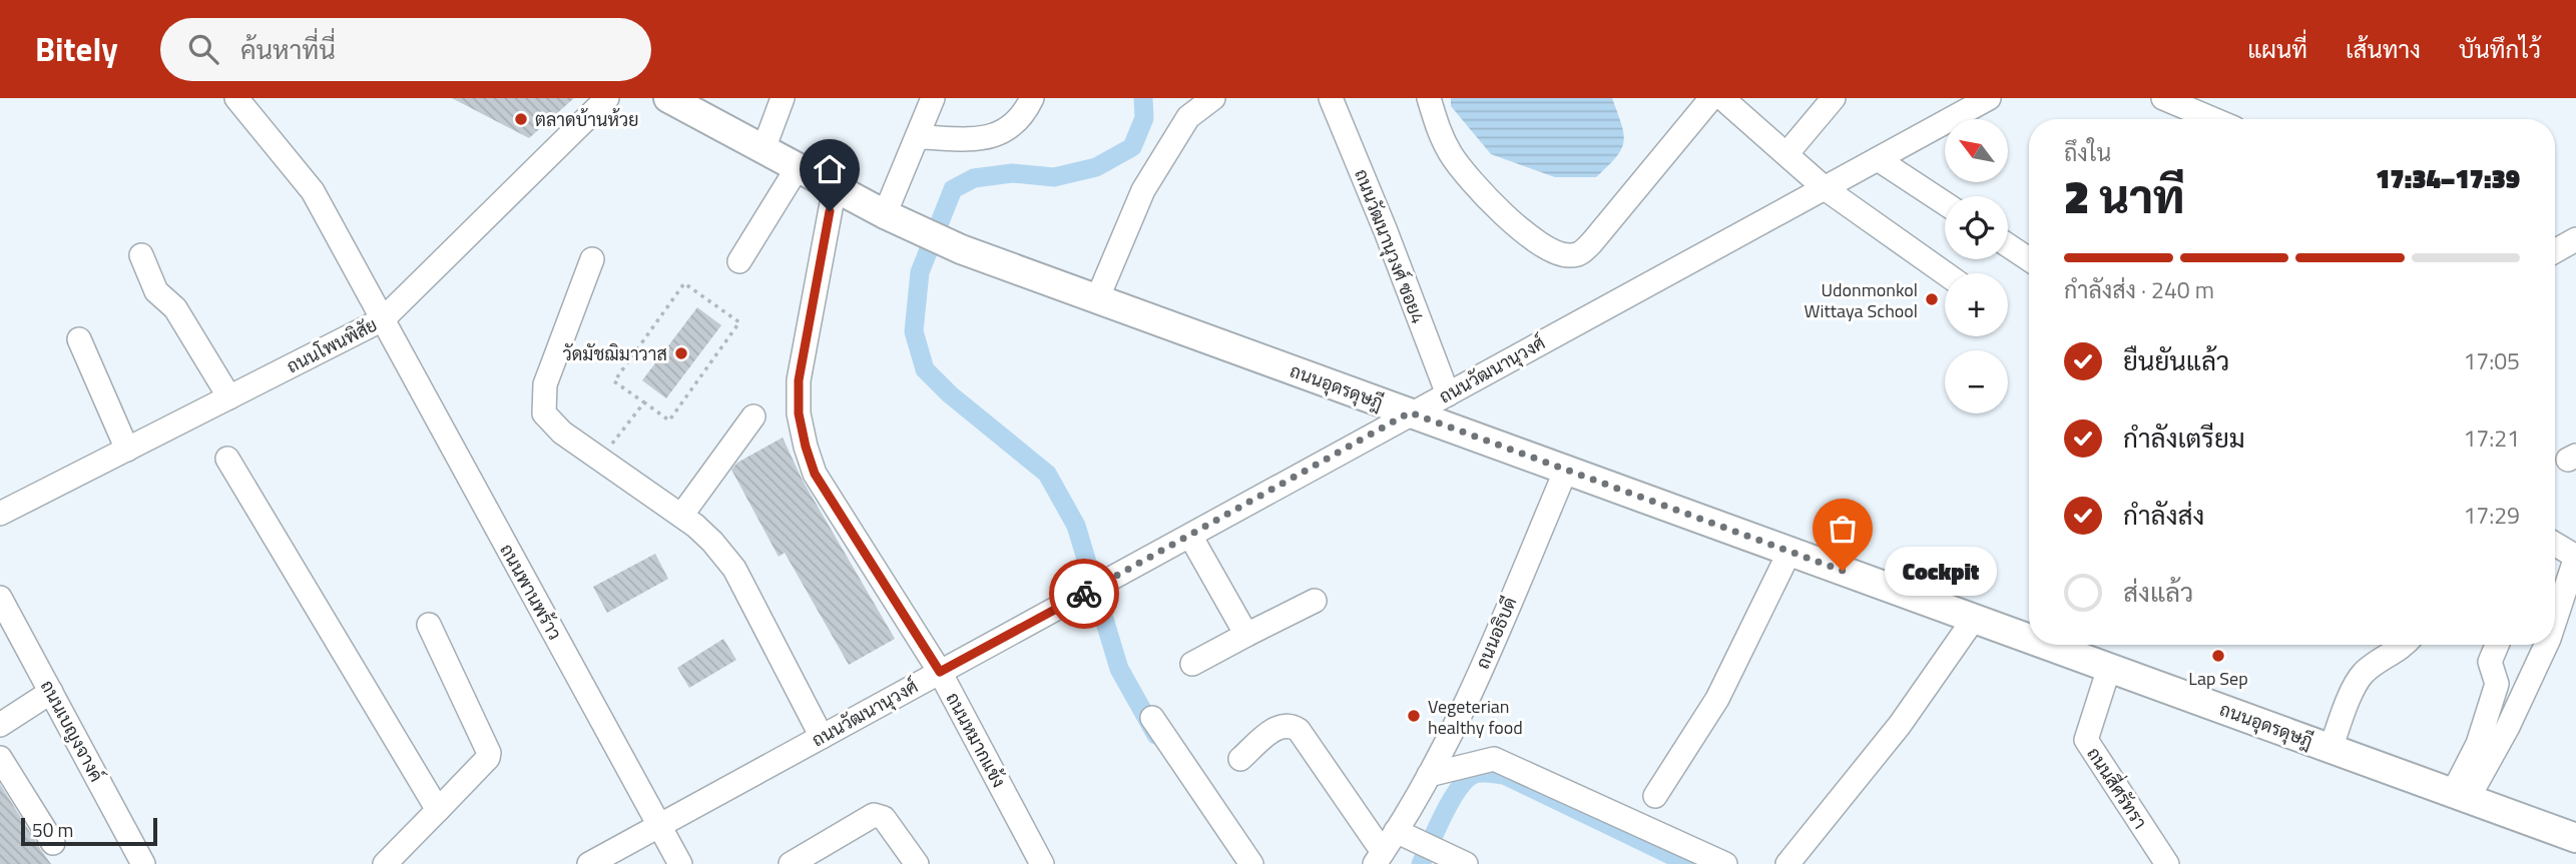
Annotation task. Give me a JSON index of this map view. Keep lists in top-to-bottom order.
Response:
{
  "streets": {
    "main road": ["ถนนอุดรดุษฎี"],
    "street": [
      "ถนนวัฒนานุวงศ์ ซอย4",
      "ถนนโพนพิสัย",
      "ถนนวัฒนานุวงศ์",
      "ถนนพานพร้าว",
      "ถนนอธิบดี",
      "ถนนเบญงจางค์",
      "ถนนหมากแข้ง",
      "ถนนสี่ศรัทรา"
    ]
  },
  "crossings": [
    ["ถนนวัฒนานุวงศ์ ซอย4", "ถนนวัฒนานุวงศ์"],
    ["ถนนโพนพิสัย", "ถนนพานพร้าว"],
    ["ถนนวัฒนานุวงศ์", "ถนนอุดรดุษฎี"],
    ["ถนนวัฒนานุวงศ์", "ถนนพานพร้าว"],
    ["ถนนวัฒนานุวงศ์", "ถนนหมากแข้ง"],
    ["ถนนอุดรดุษฎี", "ถนนอธิบดี"],
    ["ถนนอุดรดุษฎี", "ถนนหมากแข้ง"],
    ["ถนนอุดรดุษฎี", "ถนนสี่ศรัทรา"]
  ],
  "places": [
    "ตลาดบ้านห้วย",
    "Udonmonkol Wittaya School",
    "วัดมัชฌิมาวาส",
    "Cockpit",
    "Lap Sep",
    "Vegeterian healthy food"
  ],
  "scale_bar": "50 m",
  "north": "top left",
  "page": {
    "header": "Bitely",
    "search": "ค้นหาที่นี่",
    "nav": ["แผนที่", "เส้นทาง", "บันทึกไว้"],
    "map_buttons": ["+", "−"],
    "heading": ["2 นาที", "ถึงใน", "17:34–17:39"],
    "bar": "กำลังส่ง · 240 m",
    "list": [
      ["ยืนยันแล้ว", "17:05"],
      ["กำลังเตรียม", "17:21"],
      ["กำลังส่ง", "17:29"],
      "ส่งแล้ว"
    ],
    "bubble": "Cockpit",
    "scale": "50 m"
  }
}
